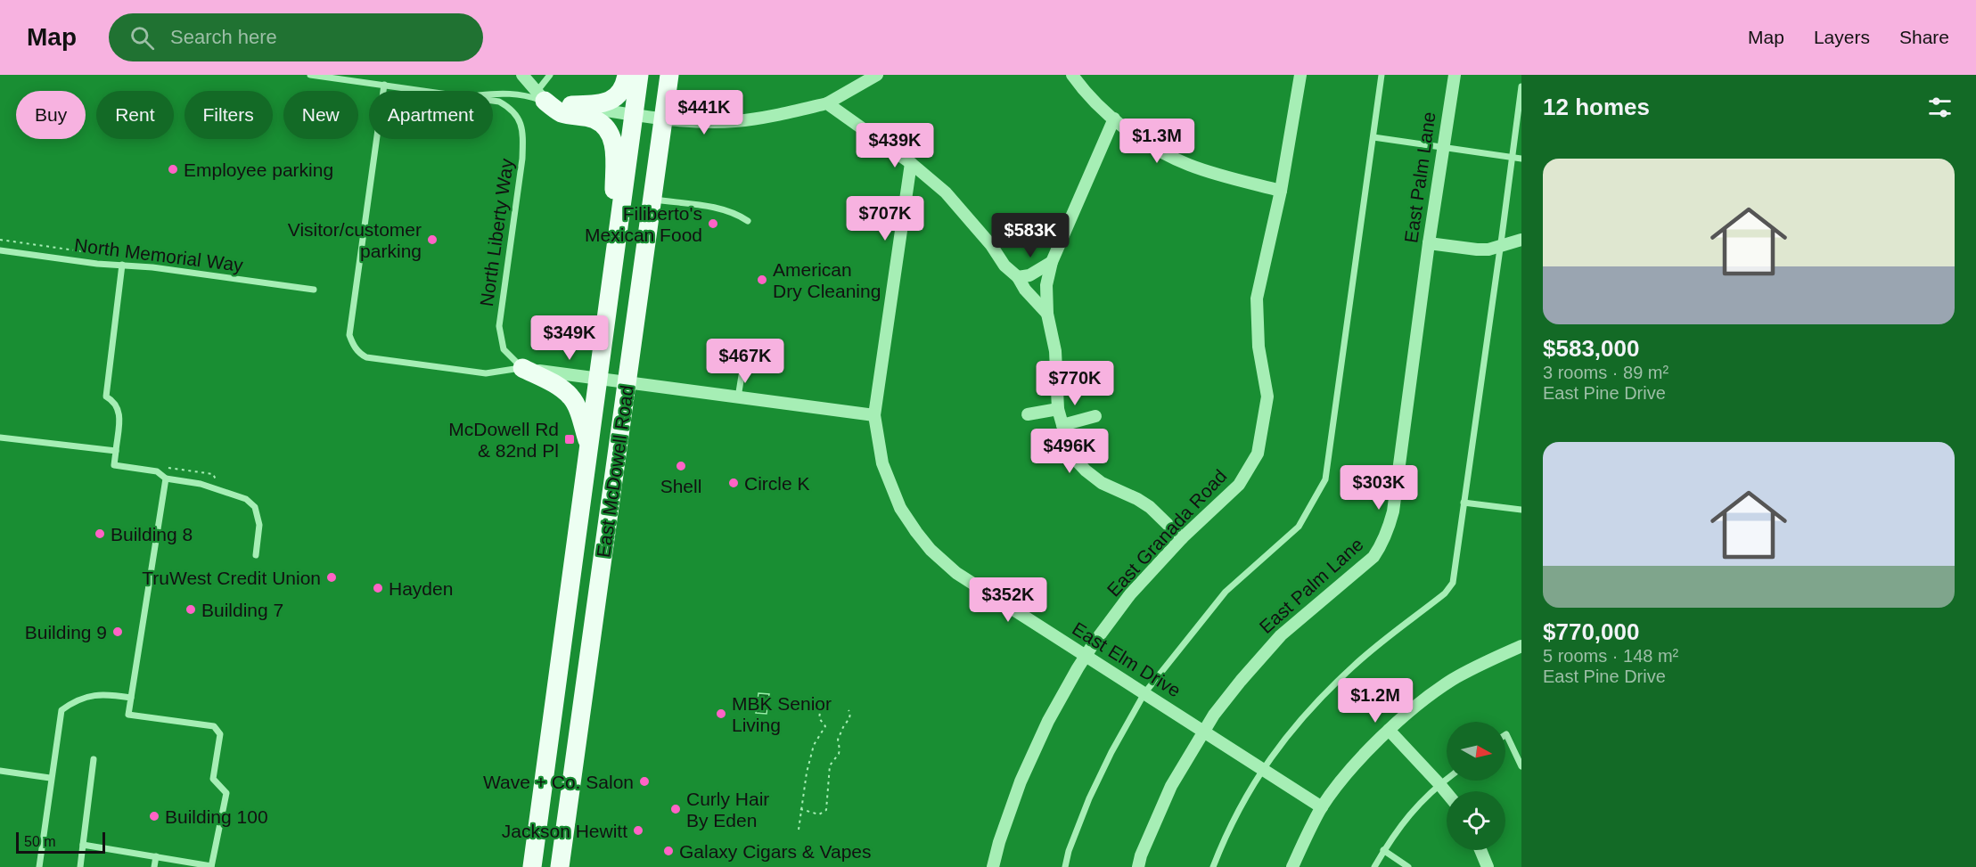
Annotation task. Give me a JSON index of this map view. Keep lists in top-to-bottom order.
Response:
{
  "streets": {
    "main road": ["East McDowell Road"],
    "street": ["East Palm Lane", "East Granada Road", "East Elm Drive"],
    "lane": ["North Liberty Way", "North Memorial Way"]
  },
  "crossings": [
    ["East Palm Lane", "East Elm Drive"],
    ["East Granada Road", "East Elm Drive"]
  ],
  "places": {
    "other": [
      "Employee parking",
      "Filiberto's Mexican Food",
      "Visitor/customer parking",
      "American Dry Cleaning",
      "Shell",
      "Circle K",
      "Building 8",
      "TruWest Credit Union",
      "Hayden",
      "Building 7",
      "Building 9",
      "MBK Senior Living",
      "Wave + Co. Salon",
      "Curly Hair By Eden",
      "Building 100",
      "Jackson Hewitt",
      "Galaxy Cigars & Vapes"
    ],
    "transit": ["McDowell Rd & 82nd Pl"]
  },
  "scale_bar": "50 m",
  "north": "right",
  "page": {
    "header": "Map",
    "search": "Search here",
    "nav": ["Map", "Layers", "Share"],
    "heading": "12 homes",
    "price": [
      "$441K",
      "$1.3M",
      "$439K",
      "$707K",
      "$583K",
      "$349K",
      "$467K",
      "$770K",
      "$496K",
      "$303K",
      "$352K",
      "$1.2M"
    ],
    "chip": [
      "Buy",
      "Rent",
      "Filters",
      "New",
      "Apartment"
    ],
    "list": [
      {
        "name": "$583,000",
        "note": "3 rooms · 89 m² · East Pine Drive"
      },
      {
        "name": "$770,000",
        "note": "5 rooms · 148 m² · East Pine Drive"
      }
    ],
    "scale": "50 m"
  }
}
